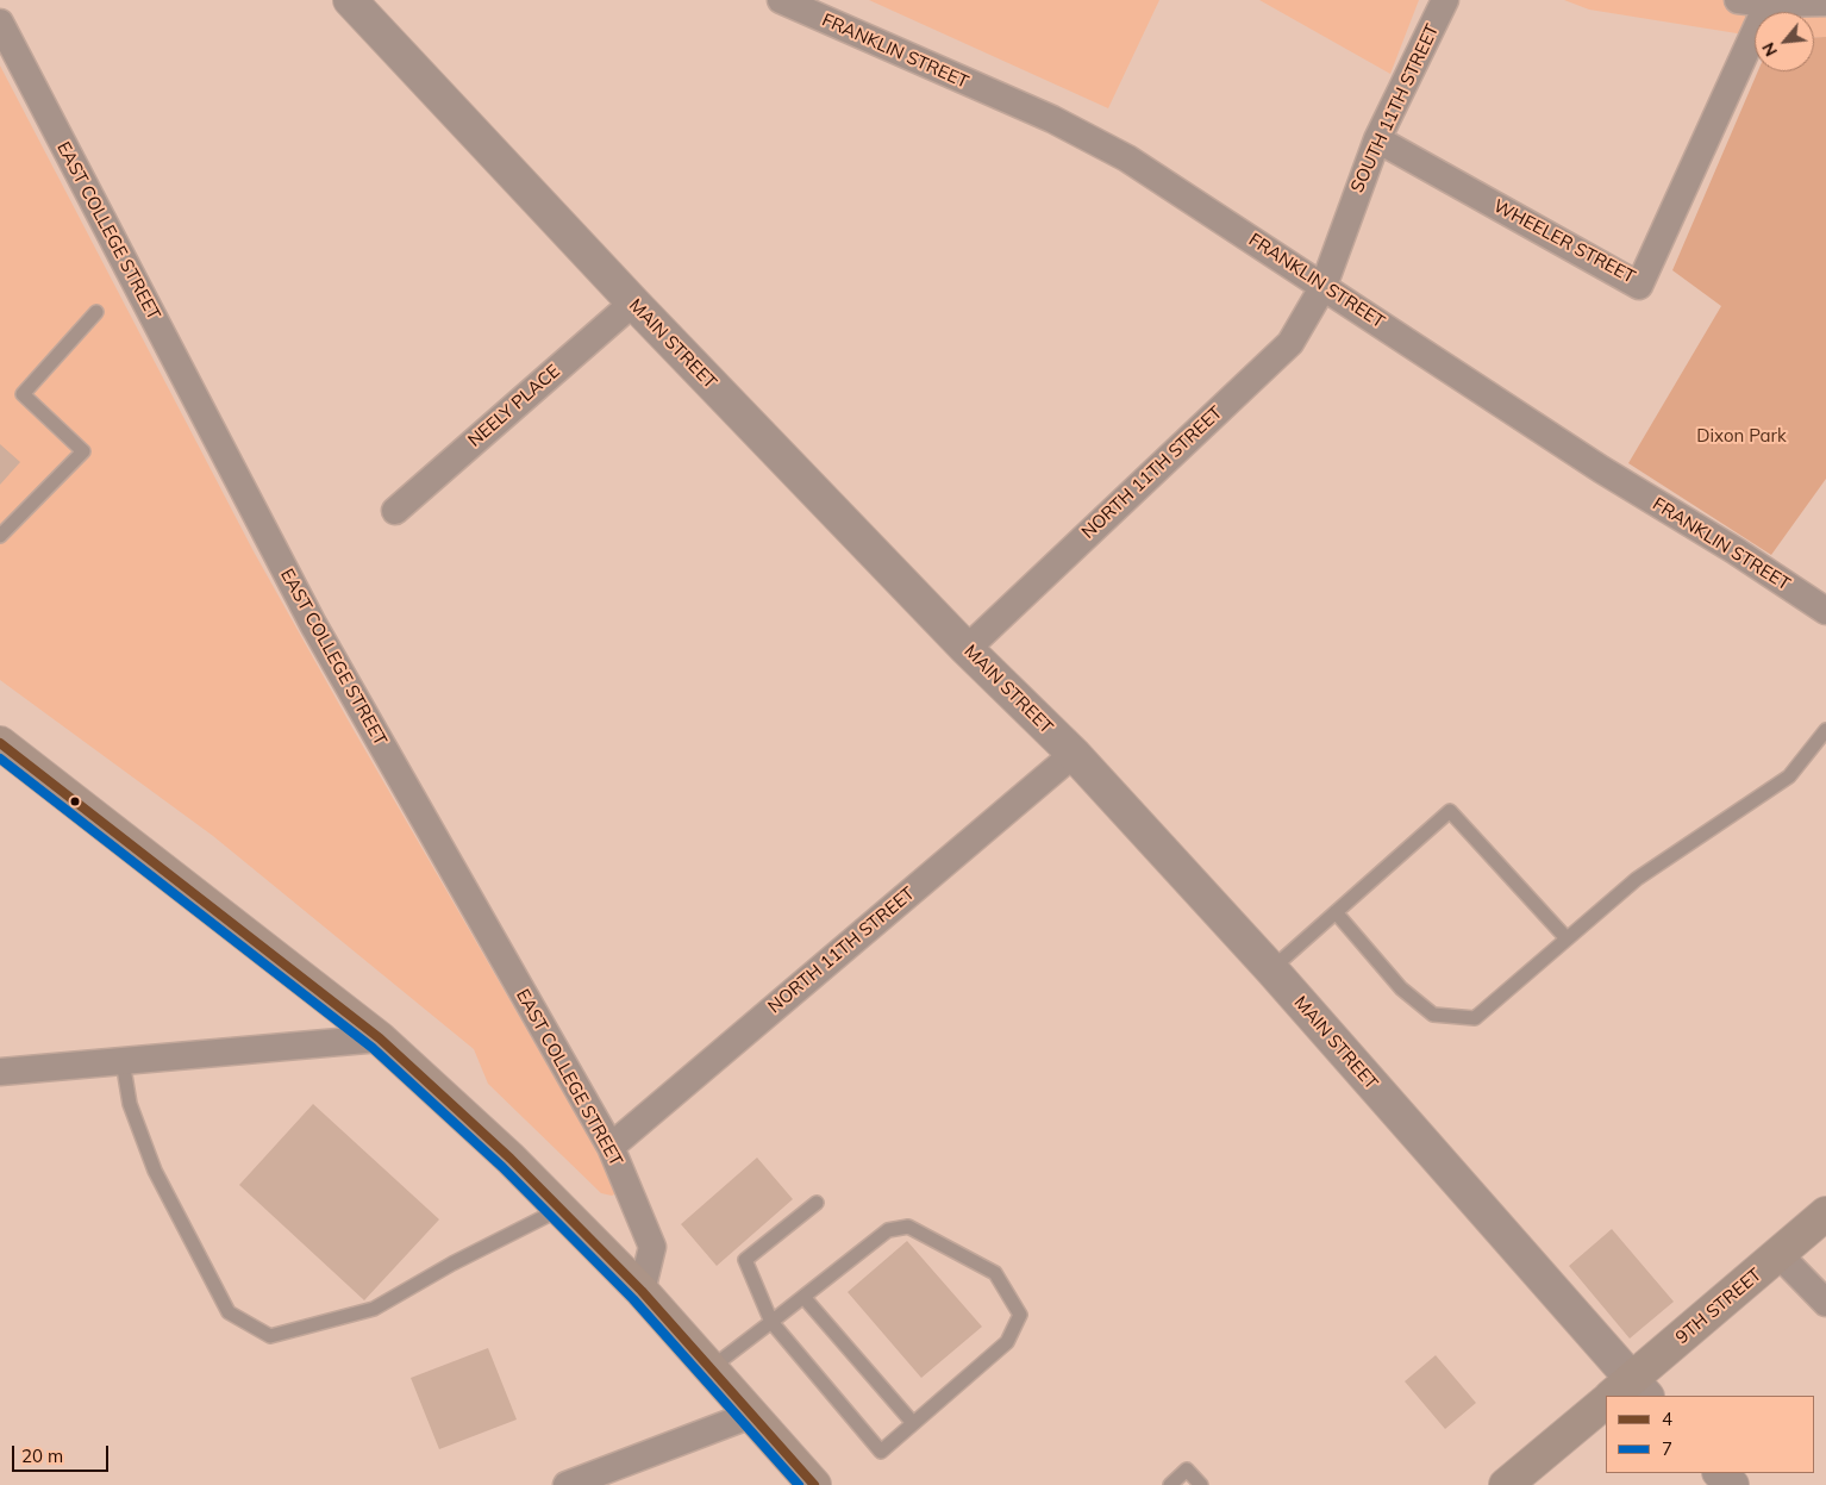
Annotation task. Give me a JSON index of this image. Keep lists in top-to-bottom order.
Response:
{
  "streets": {
    "main road": ["9TH STREET"],
    "street": [
      "FRANKLIN STREET",
      "SOUTH 11TH STREET",
      "EAST COLLEGE STREET",
      "WHEELER STREET",
      "MAIN STREET",
      "NEELY PLACE",
      "NORTH 11TH STREET"
    ]
  },
  "crossings": [
    ["FRANKLIN STREET", "SOUTH 11TH STREET"],
    ["FRANKLIN STREET", "NORTH 11TH STREET"],
    ["SOUTH 11TH STREET", "WHEELER STREET"],
    ["SOUTH 11TH STREET", "NORTH 11TH STREET"],
    ["EAST COLLEGE STREET", "NORTH 11TH STREET"],
    ["MAIN STREET", "NEELY PLACE"],
    ["MAIN STREET", "NORTH 11TH STREET"],
    ["MAIN STREET", "9TH STREET"]
  ],
  "parks": ["Dixon Park"],
  "lines": ["transit line 4", "transit line 7"],
  "legend": ["4", "7"],
  "scale_bar": "20 m",
  "north": "bottom left"
}
